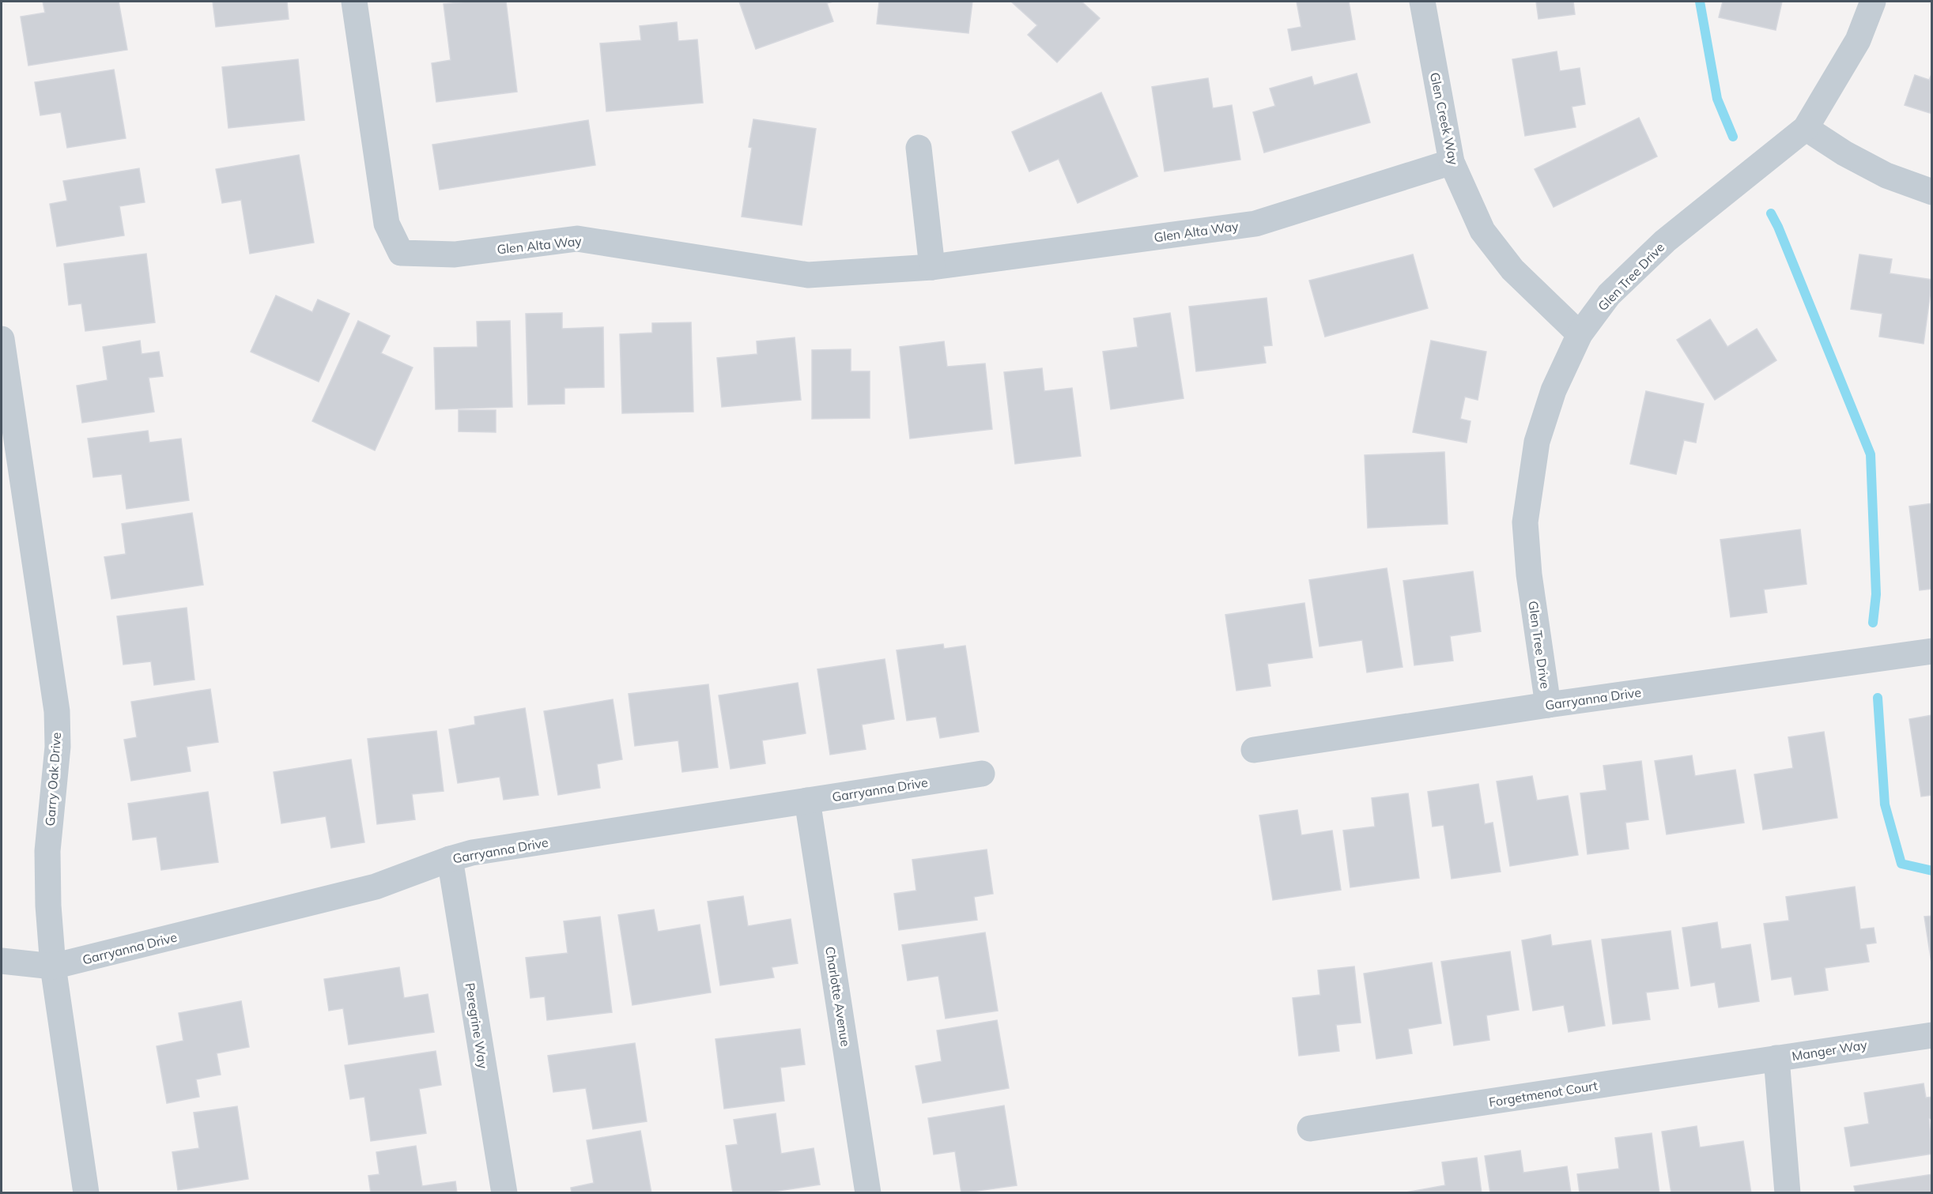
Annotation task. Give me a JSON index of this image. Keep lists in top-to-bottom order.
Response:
{
  "streets": {
    "street": [
      "Glen Creek Way",
      "Glen Alta Way",
      "Glen Tree Drive",
      "Garryanna Drive",
      "Garry Oak Drive",
      "Charlotte Avenue",
      "Peregrine Way",
      "Manger Way",
      "Forgetmenot Court"
    ]
  },
  "crossings": [
    ["Glen Creek Way", "Glen Alta Way"],
    ["Glen Creek Way", "Glen Tree Drive"],
    ["Glen Tree Drive", "Garryanna Drive"],
    ["Garryanna Drive", "Garry Oak Drive"],
    ["Garryanna Drive", "Charlotte Avenue"],
    ["Garryanna Drive", "Peregrine Way"],
    ["Manger Way", "Forgetmenot Court"]
  ]
}
